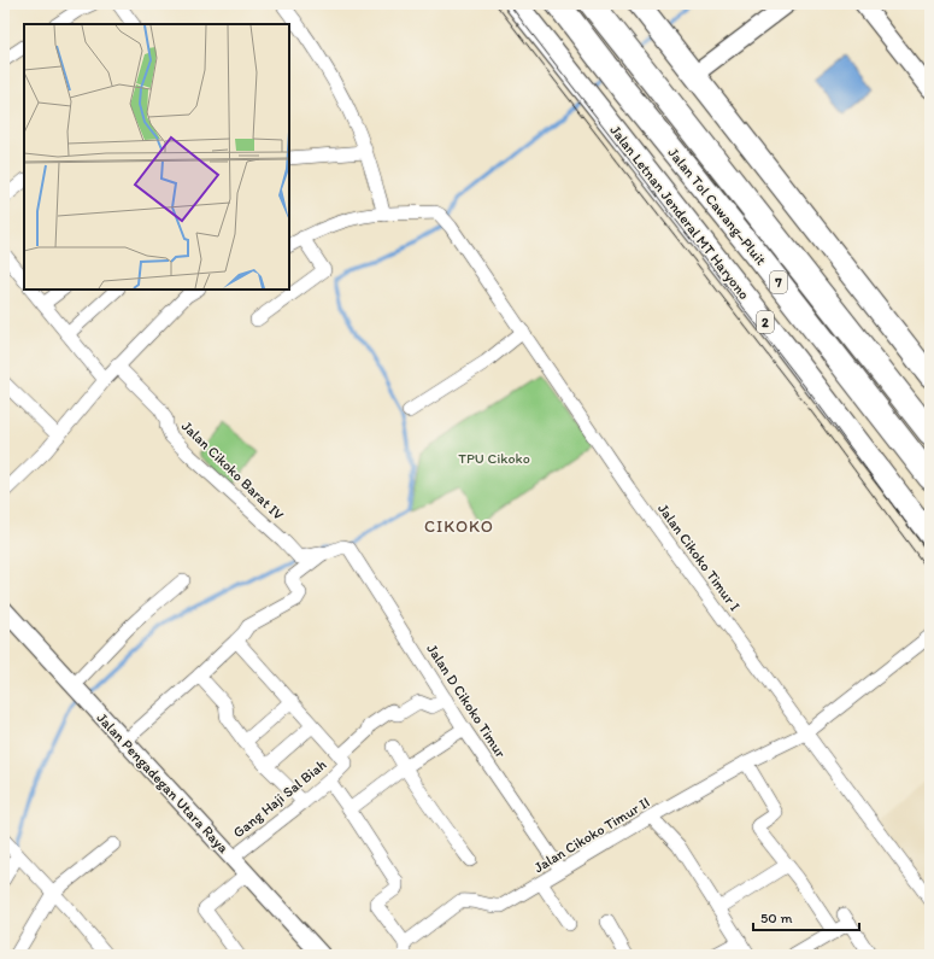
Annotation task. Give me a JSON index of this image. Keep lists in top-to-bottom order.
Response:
{
  "streets": {
    "highway": [
      "Jalan Tol Cawang–Pluit",
      "Jalan Letnan Jenderal MT Haryono",
      "7",
      "2"
    ],
    "street": [
      "Jalan Cikoko Barat IV",
      "Jalan Cikoko Timur I",
      "Jalan D Cikoko Timur",
      "Jalan Pengadegan Utara Raya",
      "Gang Haji Sal Biah",
      "Jalan Cikoko Timur II"
    ]
  },
  "crossings": [
    ["Jalan Cikoko Barat IV", "Jalan D Cikoko Timur"],
    ["Jalan Cikoko Timur I", "Jalan Cikoko Timur II"],
    ["Jalan D Cikoko Timur", "Gang Haji Sal Biah"],
    ["Jalan D Cikoko Timur", "Jalan Cikoko Timur II"],
    ["Jalan Pengadegan Utara Raya", "Gang Haji Sal Biah"]
  ],
  "districts": ["CIKOKO"],
  "parks": ["TPU Cikoko"],
  "scale_bar": "50 m"
}
